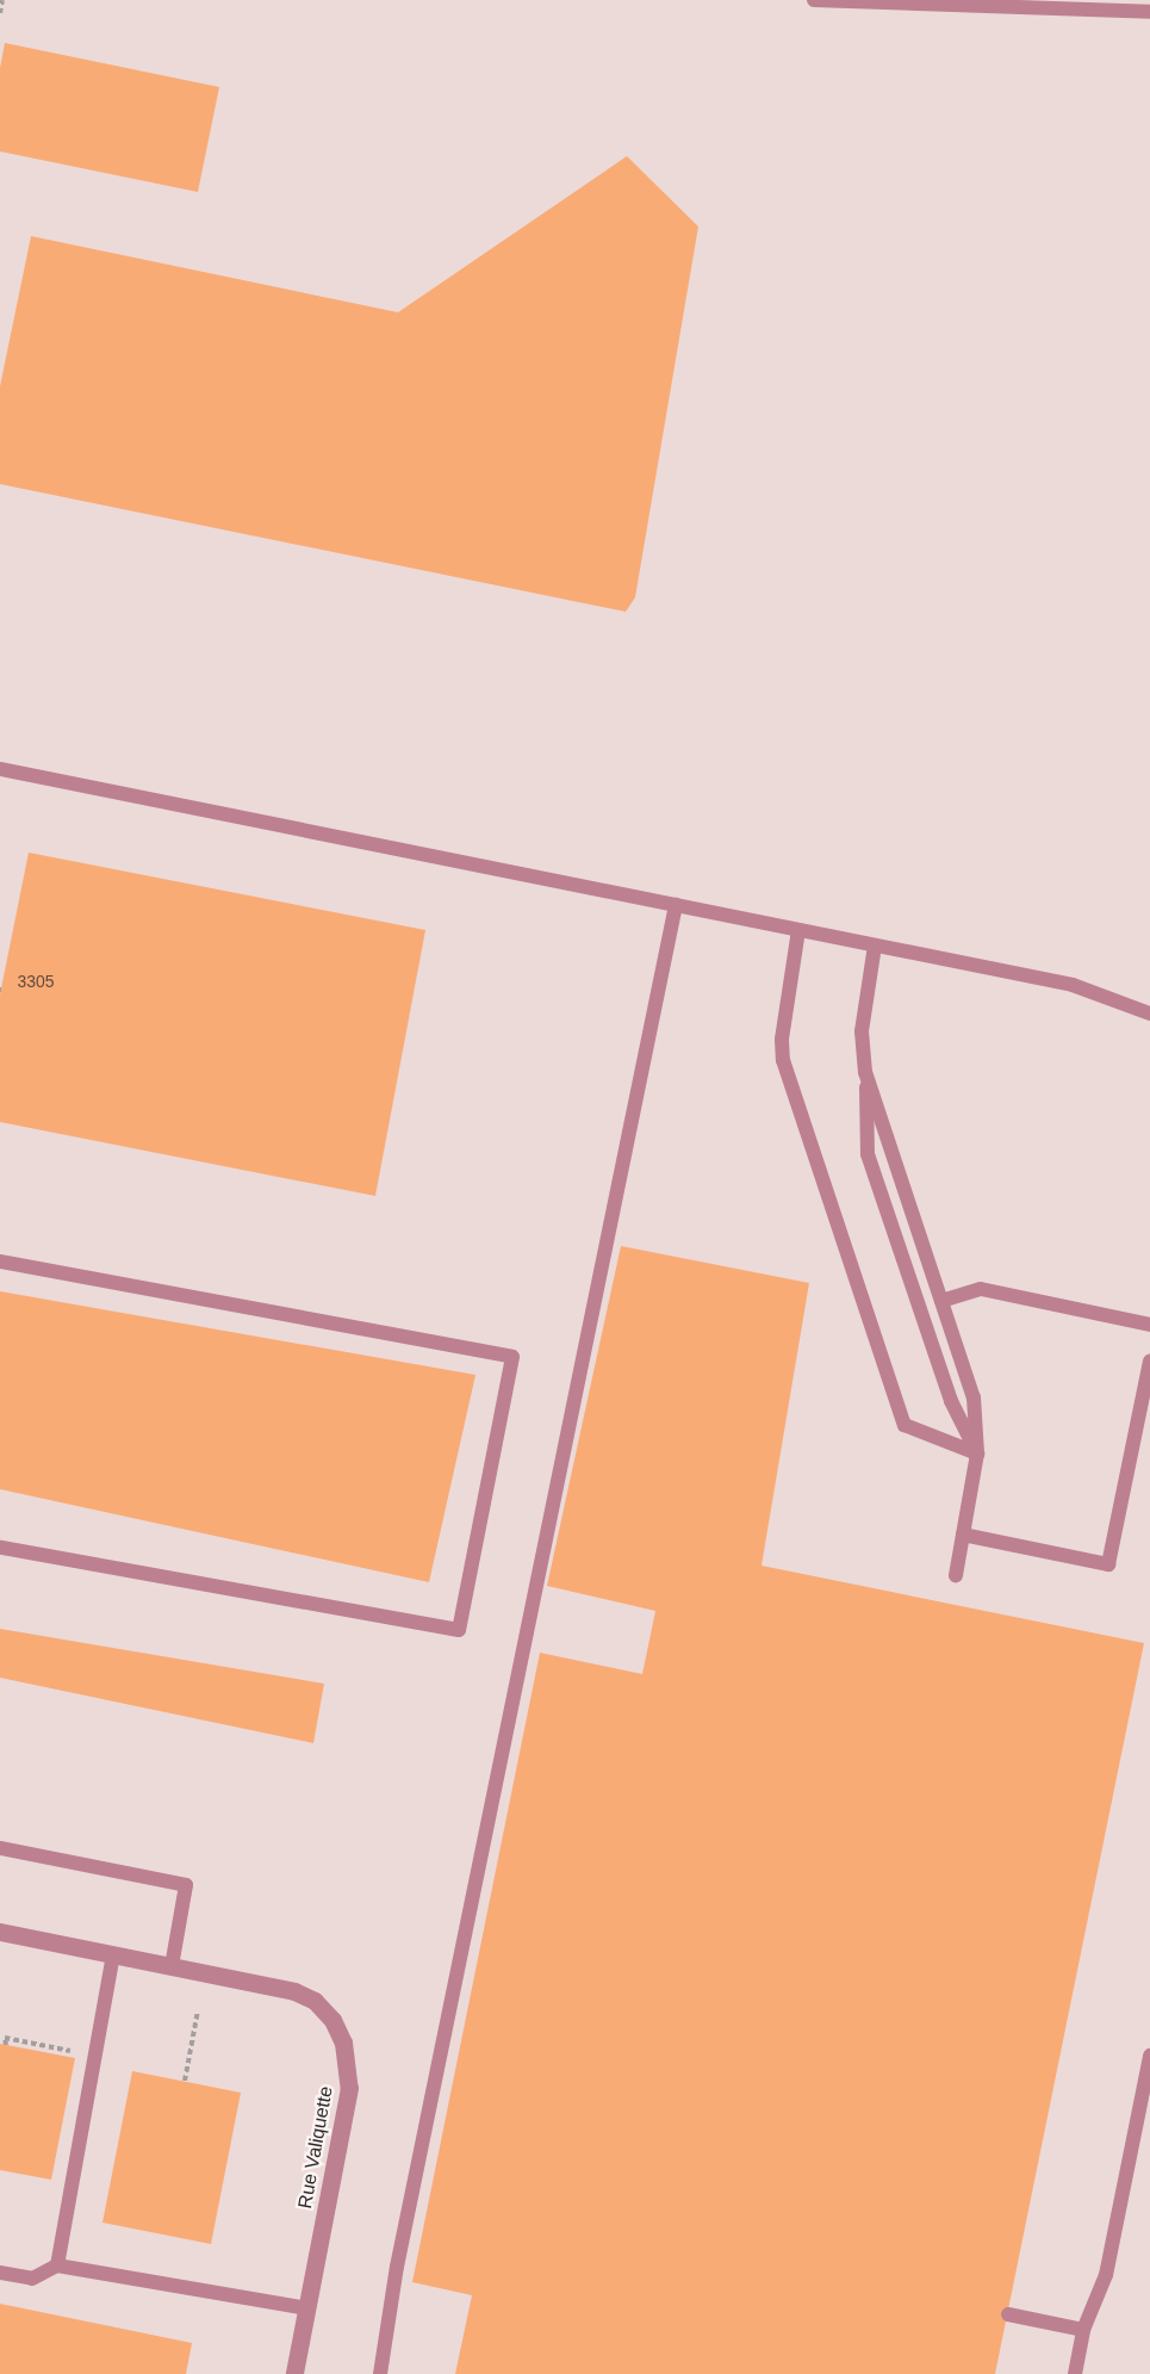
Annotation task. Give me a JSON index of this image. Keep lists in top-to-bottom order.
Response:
{
  "streets": {
    "street": ["Rue Valiquette"]
  },
  "house_numbers": ["3305"]
}
